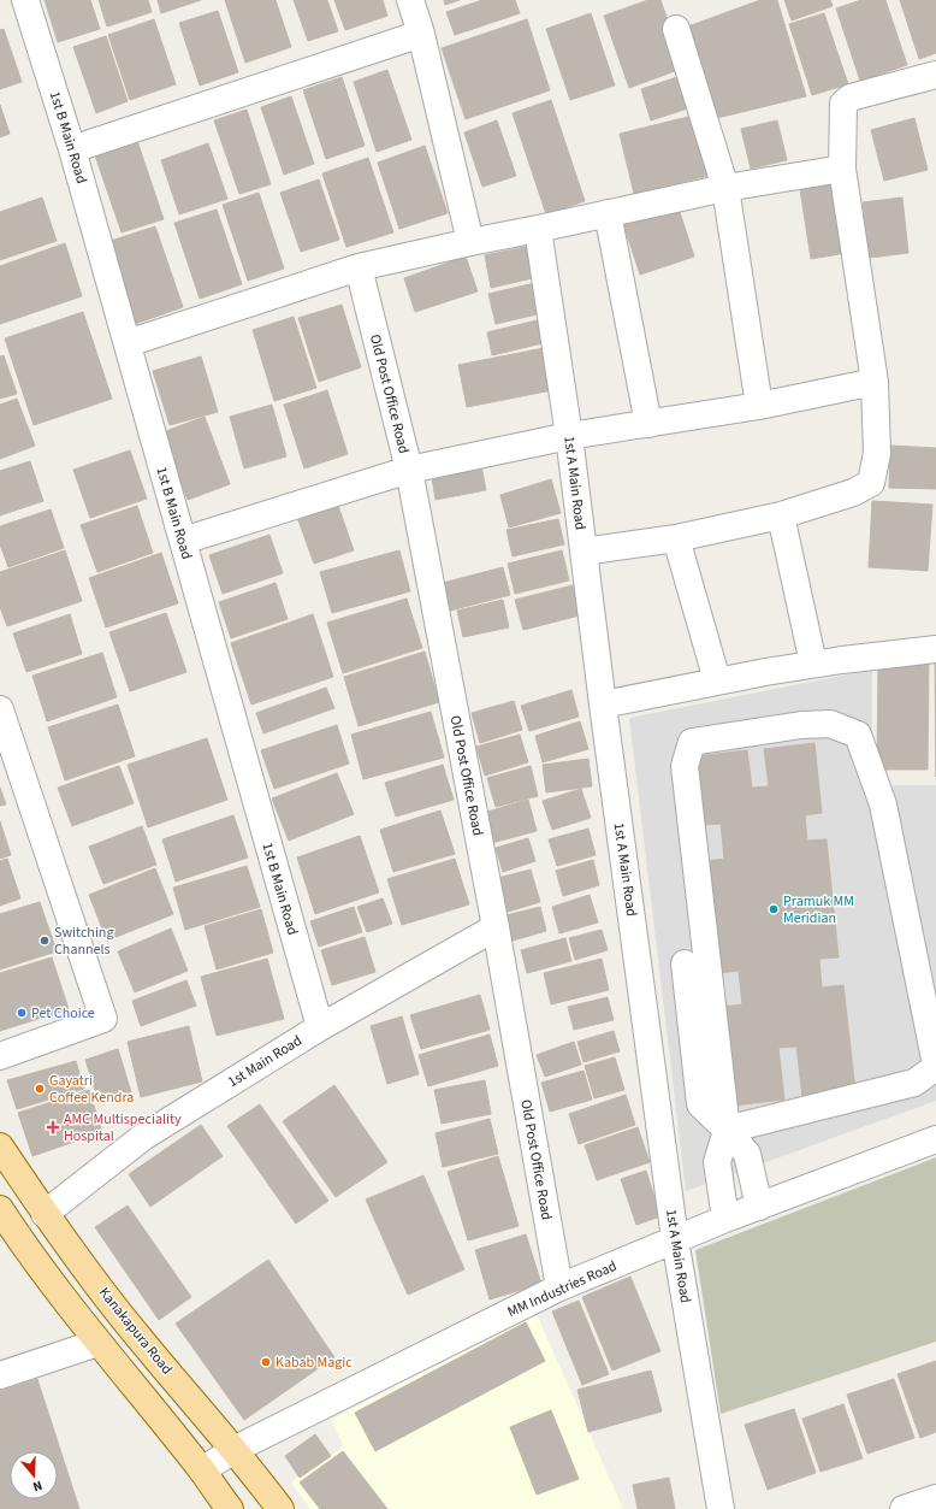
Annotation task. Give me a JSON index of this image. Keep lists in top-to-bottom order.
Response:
{
  "streets": {
    "main road": ["Kanakapura Road"],
    "street": [
      "1st B Main Road",
      "Old Post Office Road",
      "1st A Main Road",
      "1st Main Road",
      "MM Industries Road"
    ]
  },
  "crossings": [
    ["1st B Main Road", "1st Main Road"],
    ["Old Post Office Road", "1st Main Road"],
    ["Old Post Office Road", "MM Industries Road"],
    ["1st A Main Road", "MM Industries Road"],
    ["1st Main Road", "Kanakapura Road"],
    ["MM Industries Road", "Kanakapura Road"]
  ],
  "places": {
    "other": [
      "Pramuk MM Meridian",
      "Switching Channels",
      "Pet Choice",
      "Gayatri Coffee Kendra",
      "Kabab Magic"
    ],
    "health": ["AMC Multispeciality Hospital"]
  },
  "north": "bottom"
}
